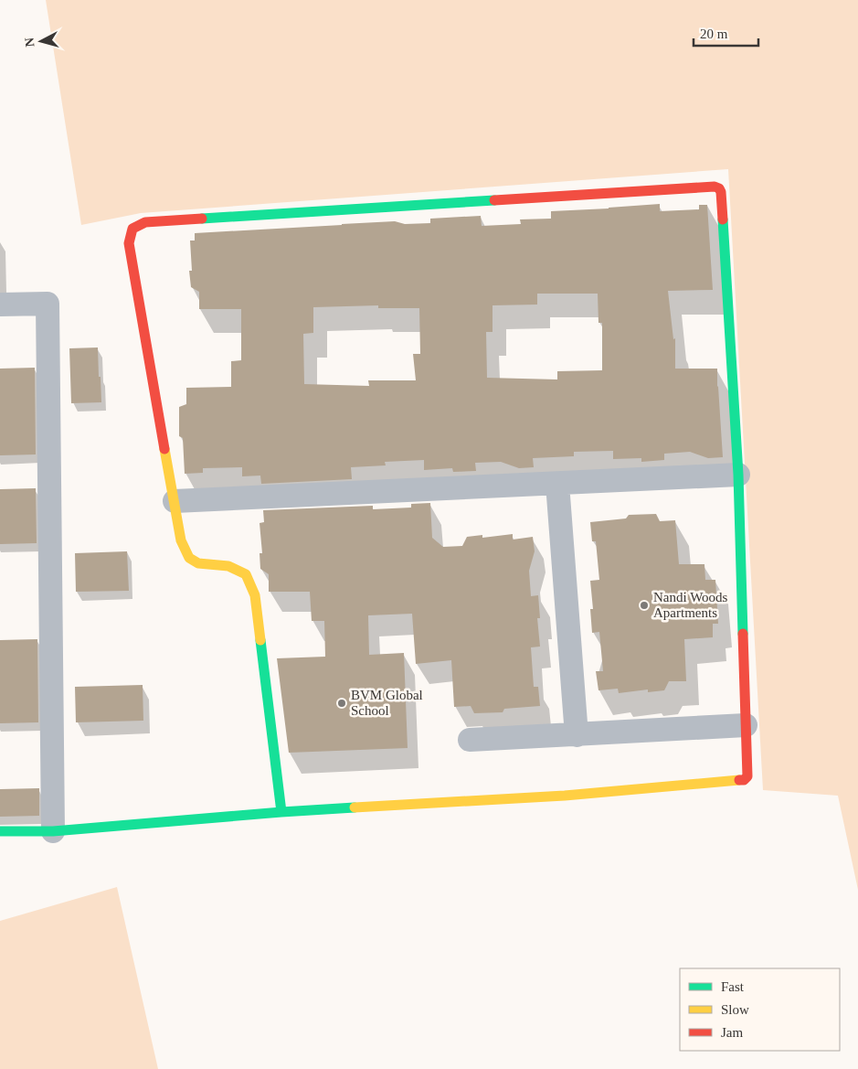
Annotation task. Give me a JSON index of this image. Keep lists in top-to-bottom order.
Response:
{
  "places": ["Nandi Woods Apartments", "BVM Global School"],
  "legend": ["Fast", "Slow", "Jam"],
  "scale_bar": "20 m",
  "north": "left"
}
